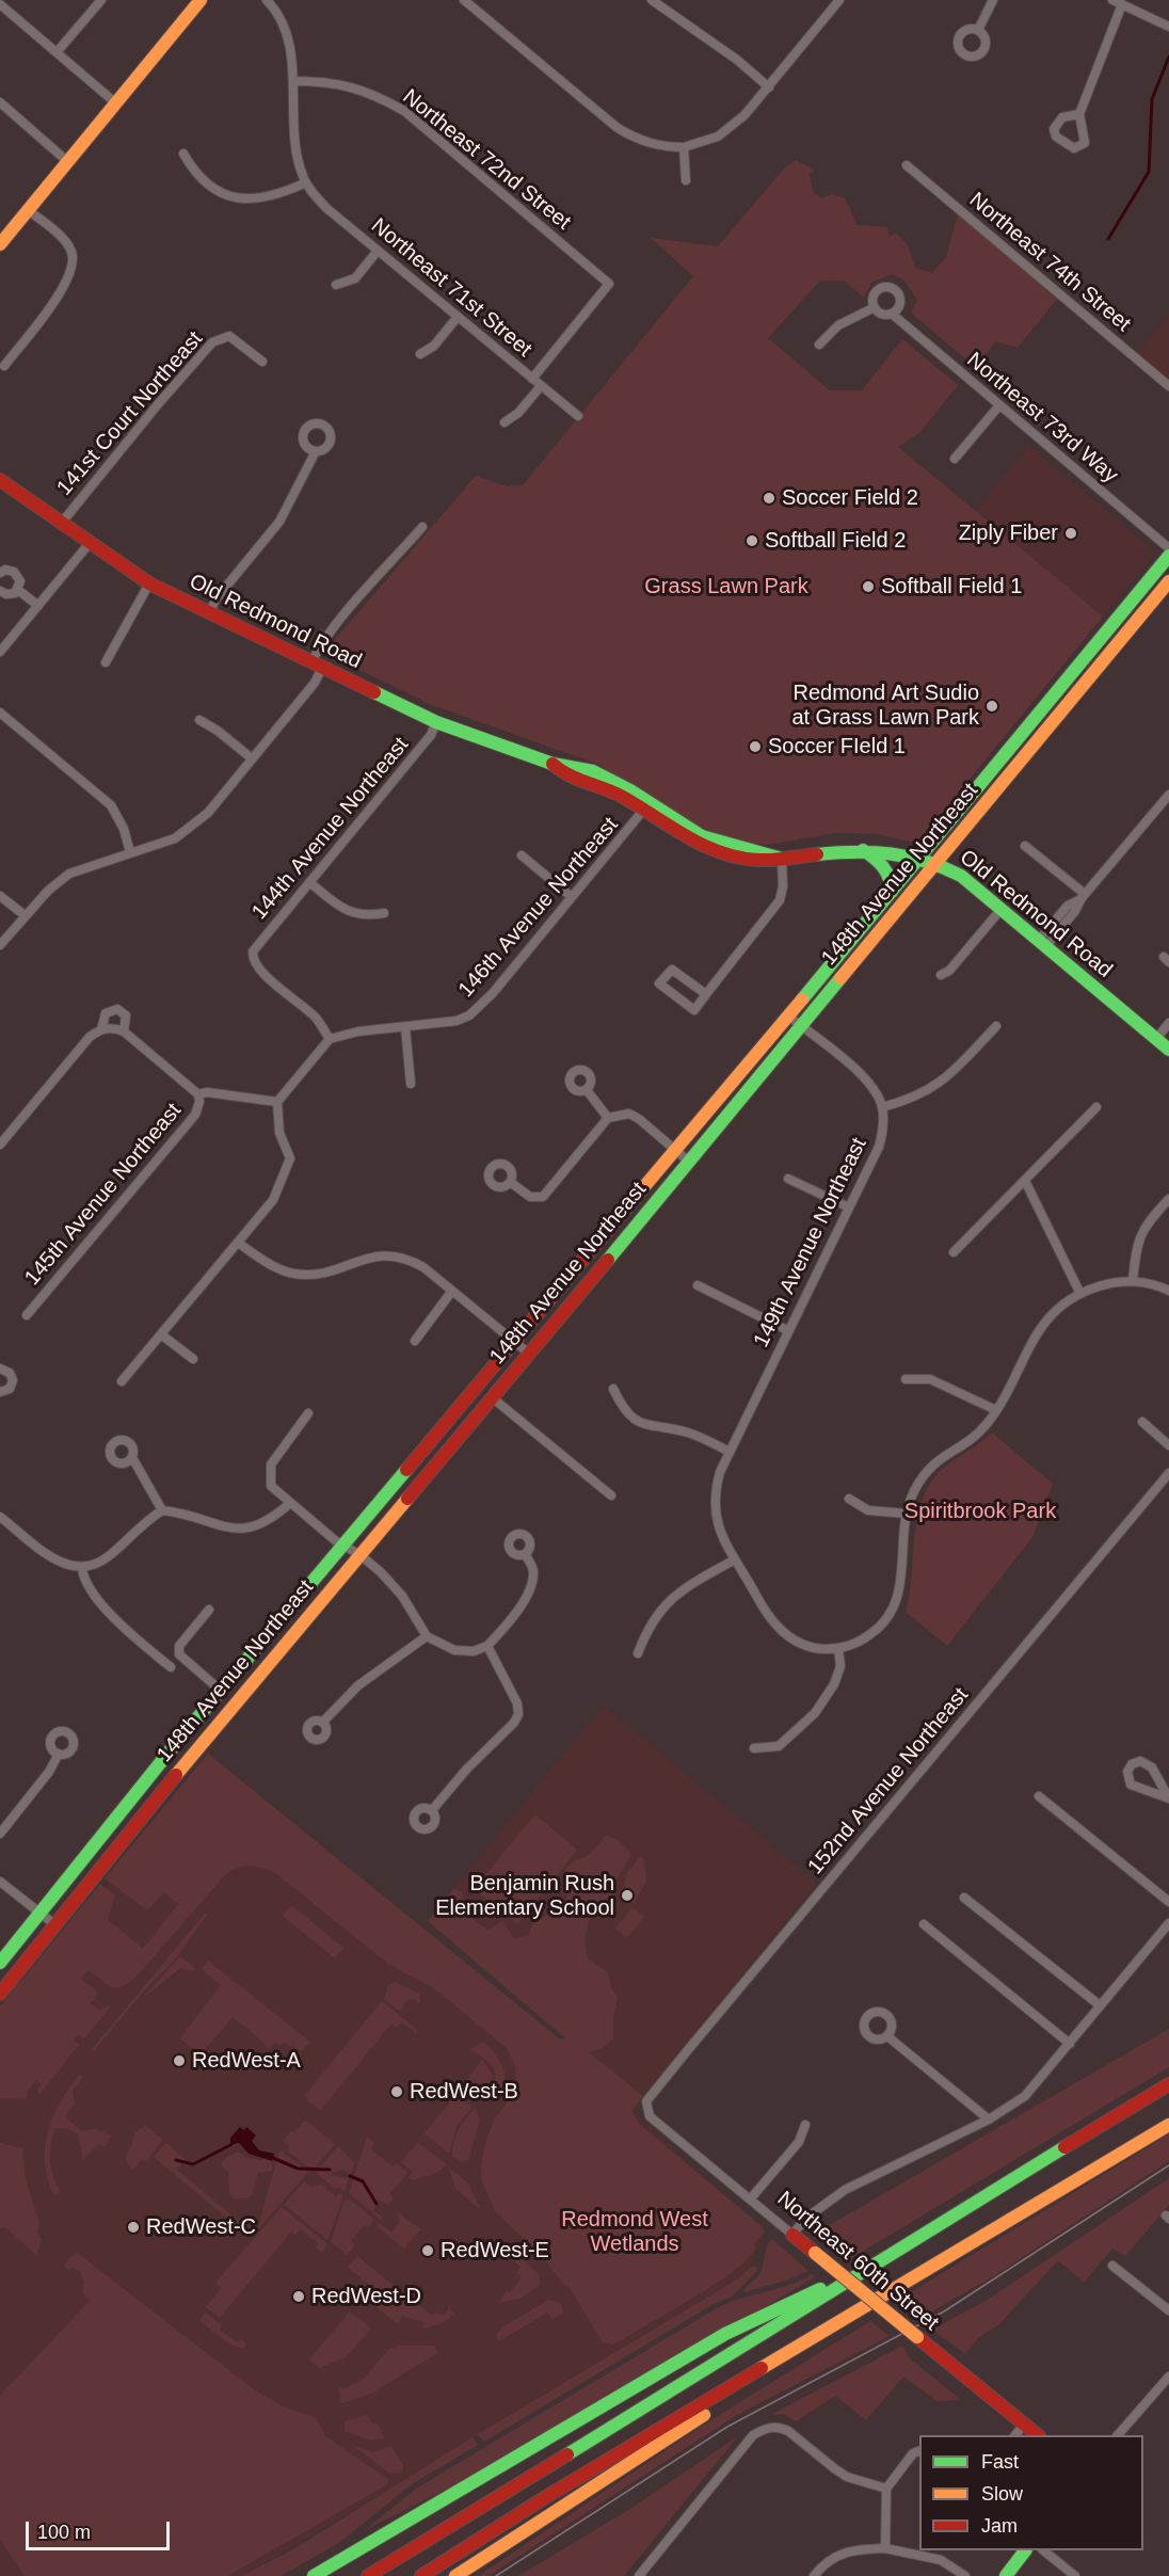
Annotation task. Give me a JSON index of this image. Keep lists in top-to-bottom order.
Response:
{
  "streets": {
    "main road": ["Old Redmond Road", "148th Avenue Northeast", "Northeast 60th Street"],
    "street": [
      "Northeast 72nd Street",
      "Northeast 74th Street",
      "Northeast 71st Street",
      "141st Court Northeast",
      "Northeast 73rd Way",
      "144th Avenue Northeast",
      "146th Avenue Northeast",
      "145th Avenue Northeast",
      "149th Avenue Northeast",
      "152nd Avenue Northeast"
    ]
  },
  "crossings": [
    ["Northeast 72nd Street", "Northeast 71st Street"],
    ["141st Court Northeast", "Old Redmond Road"],
    ["Old Redmond Road", "144th Avenue Northeast"],
    ["Old Redmond Road", "148th Avenue Northeast"],
    ["Old Redmond Road", "146th Avenue Northeast"],
    ["144th Avenue Northeast", "146th Avenue Northeast"],
    ["152nd Avenue Northeast", "Northeast 60th Street"]
  ],
  "parks": ["Grass Lawn Park", "Spiritbrook Park", "Redmond West Wetlands"],
  "places": [
    "Soccer Field 2",
    "Ziply Fiber",
    "Softball Field 2",
    "Softball Field 1",
    "Redmond Art Sudio at Grass Lawn Park",
    "Soccer FIeld 1",
    "Benjamin Rush Elementary School",
    "RedWest-A",
    "RedWest-B",
    "RedWest-C",
    "RedWest-E",
    "RedWest-D"
  ],
  "legend": ["Fast", "Slow", "Jam"],
  "scale_bar": "100 m"
}
